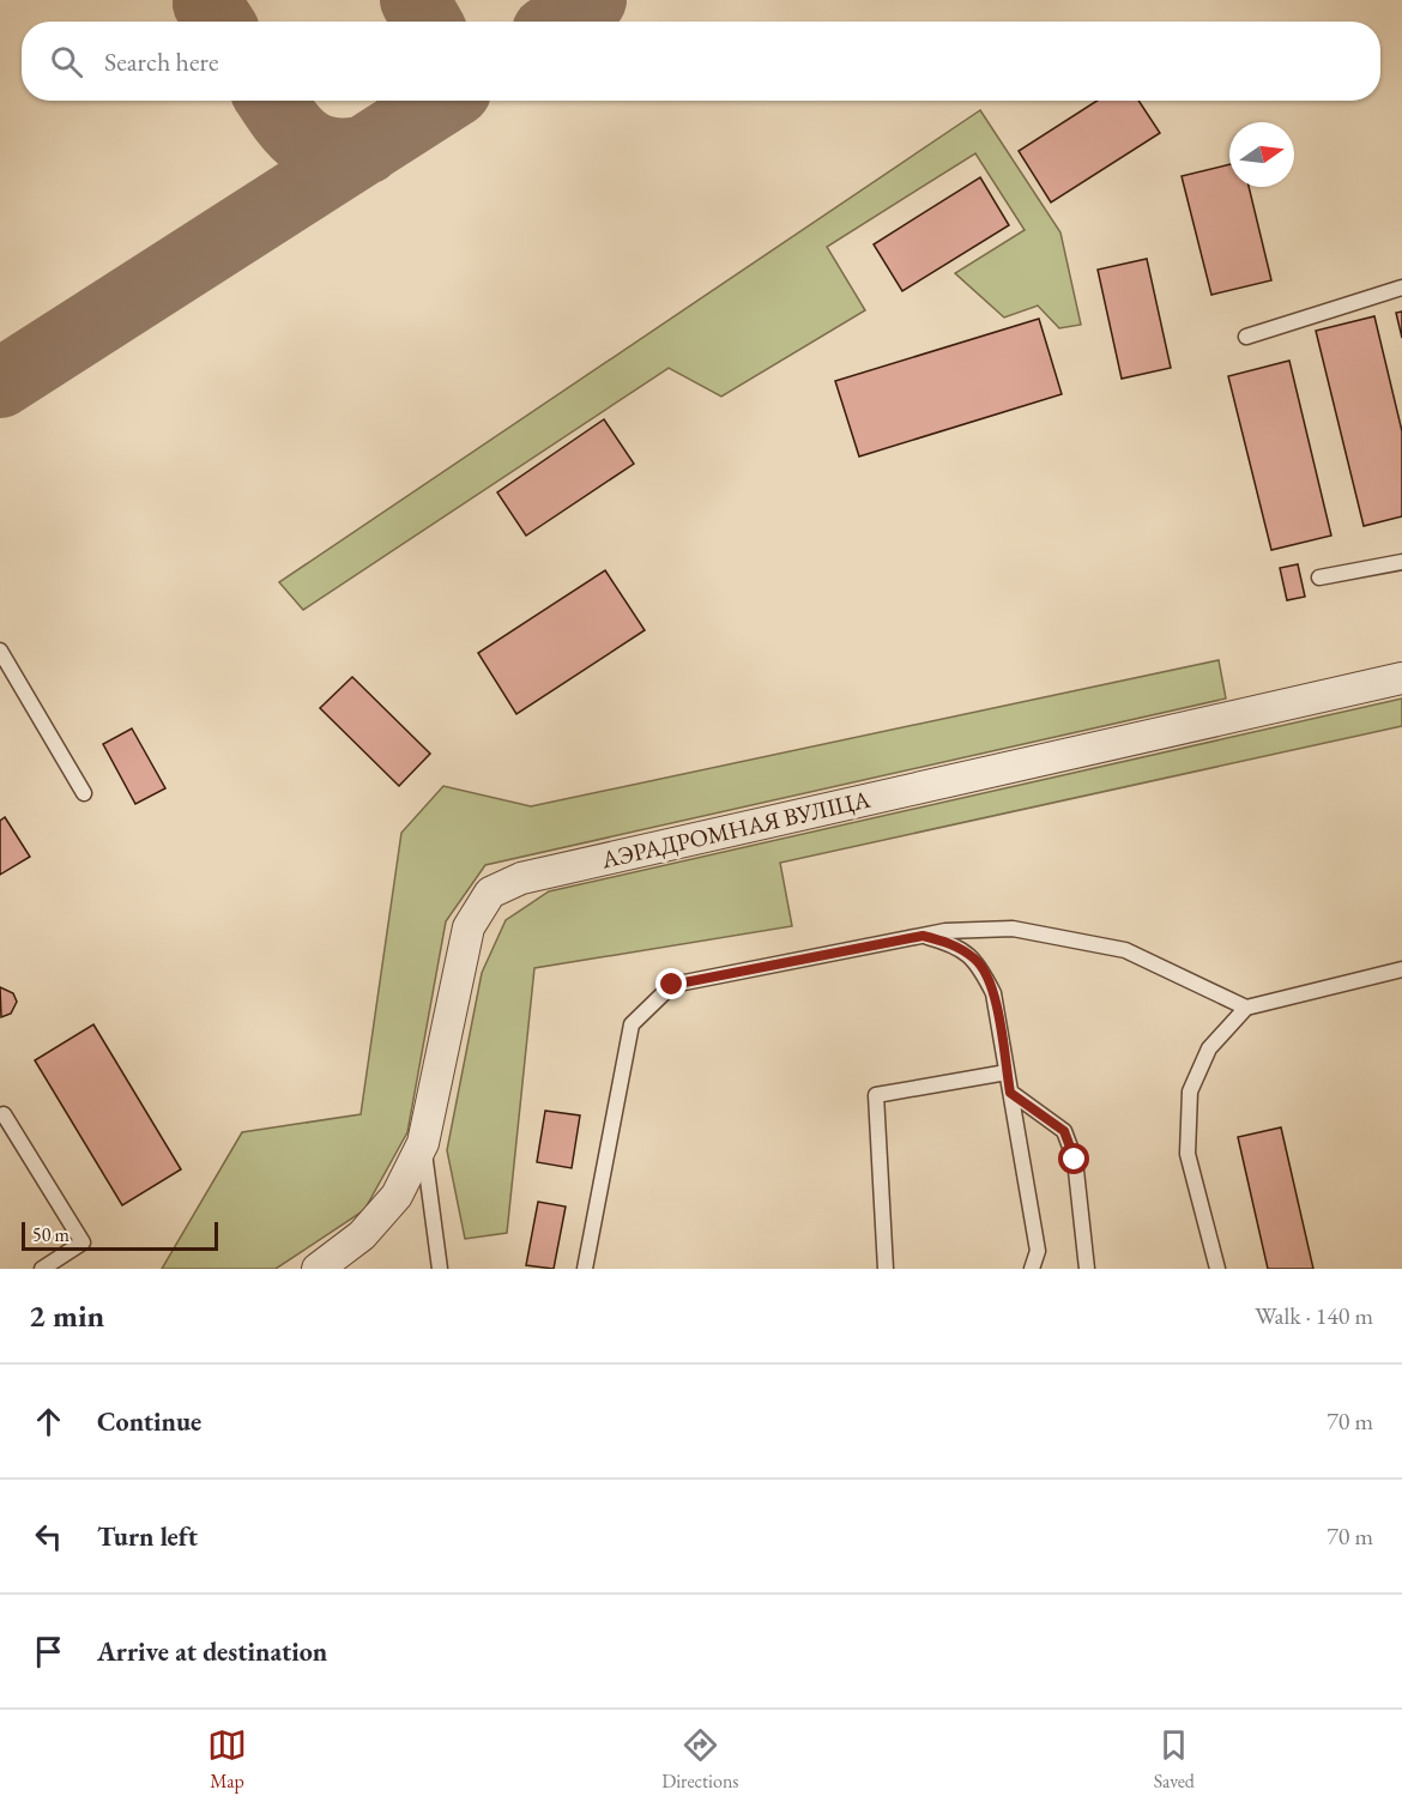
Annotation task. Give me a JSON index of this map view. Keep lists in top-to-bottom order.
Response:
{
  "streets": {
    "street": ["АЭРАДРОМНАЯ ВУЛІЦА"]
  },
  "scale_bar": "50 m",
  "north": "right",
  "page": {
    "search": "Search here",
    "scale": "50 m",
    "heading": ["2 min", "Walk · 140 m"],
    "list": [
      ["Continue", "70 m"],
      ["Turn left", "70 m"],
      "Arrive at destination"
    ],
    "nav": ["Map", "Directions", "Saved"]
  }
}
